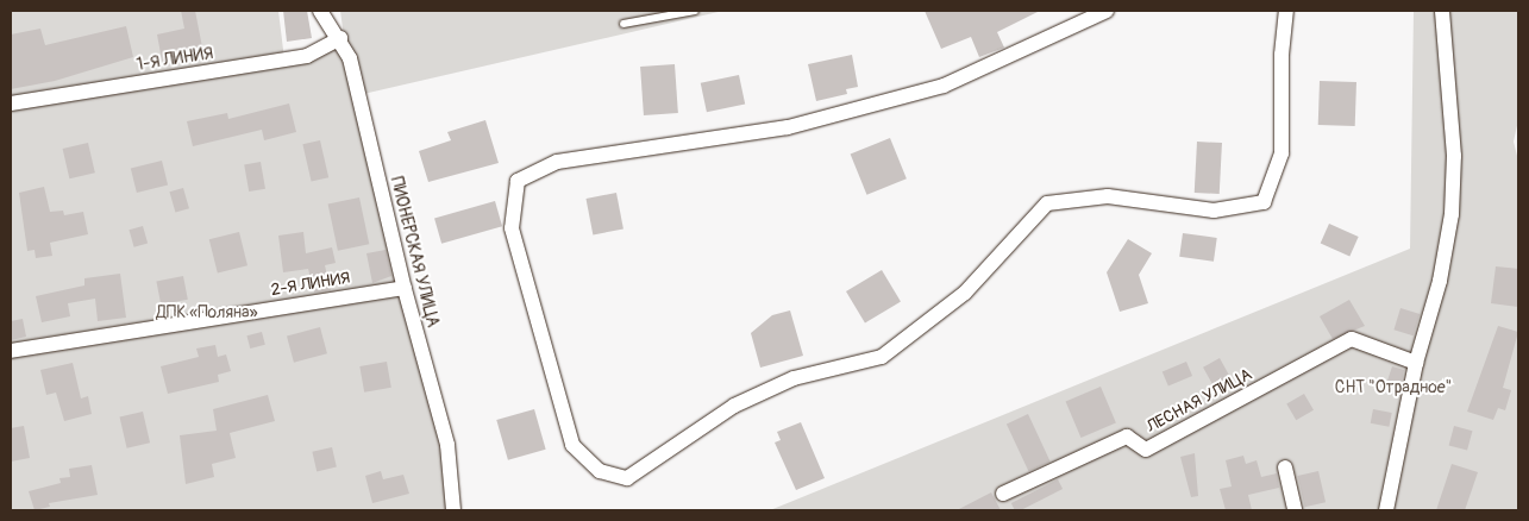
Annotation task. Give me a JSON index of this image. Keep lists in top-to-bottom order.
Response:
{
  "streets": {
    "street": [
      "1-Я ЛИНИЯ",
      "ПИОНЕРСКАЯ УЛИЦА",
      "2-Я ЛИНИЯ",
      "ЛЕСНАЯ УЛИЦА"
    ]
  },
  "crossings": [
    ["1-Я ЛИНИЯ", "ПИОНЕРСКАЯ УЛИЦА"],
    ["ПИОНЕРСКАЯ УЛИЦА", "2-Я ЛИНИЯ"]
  ],
  "parks": ["ДПК «Поляна»", "СНТ \"Отрадное\""]
}
